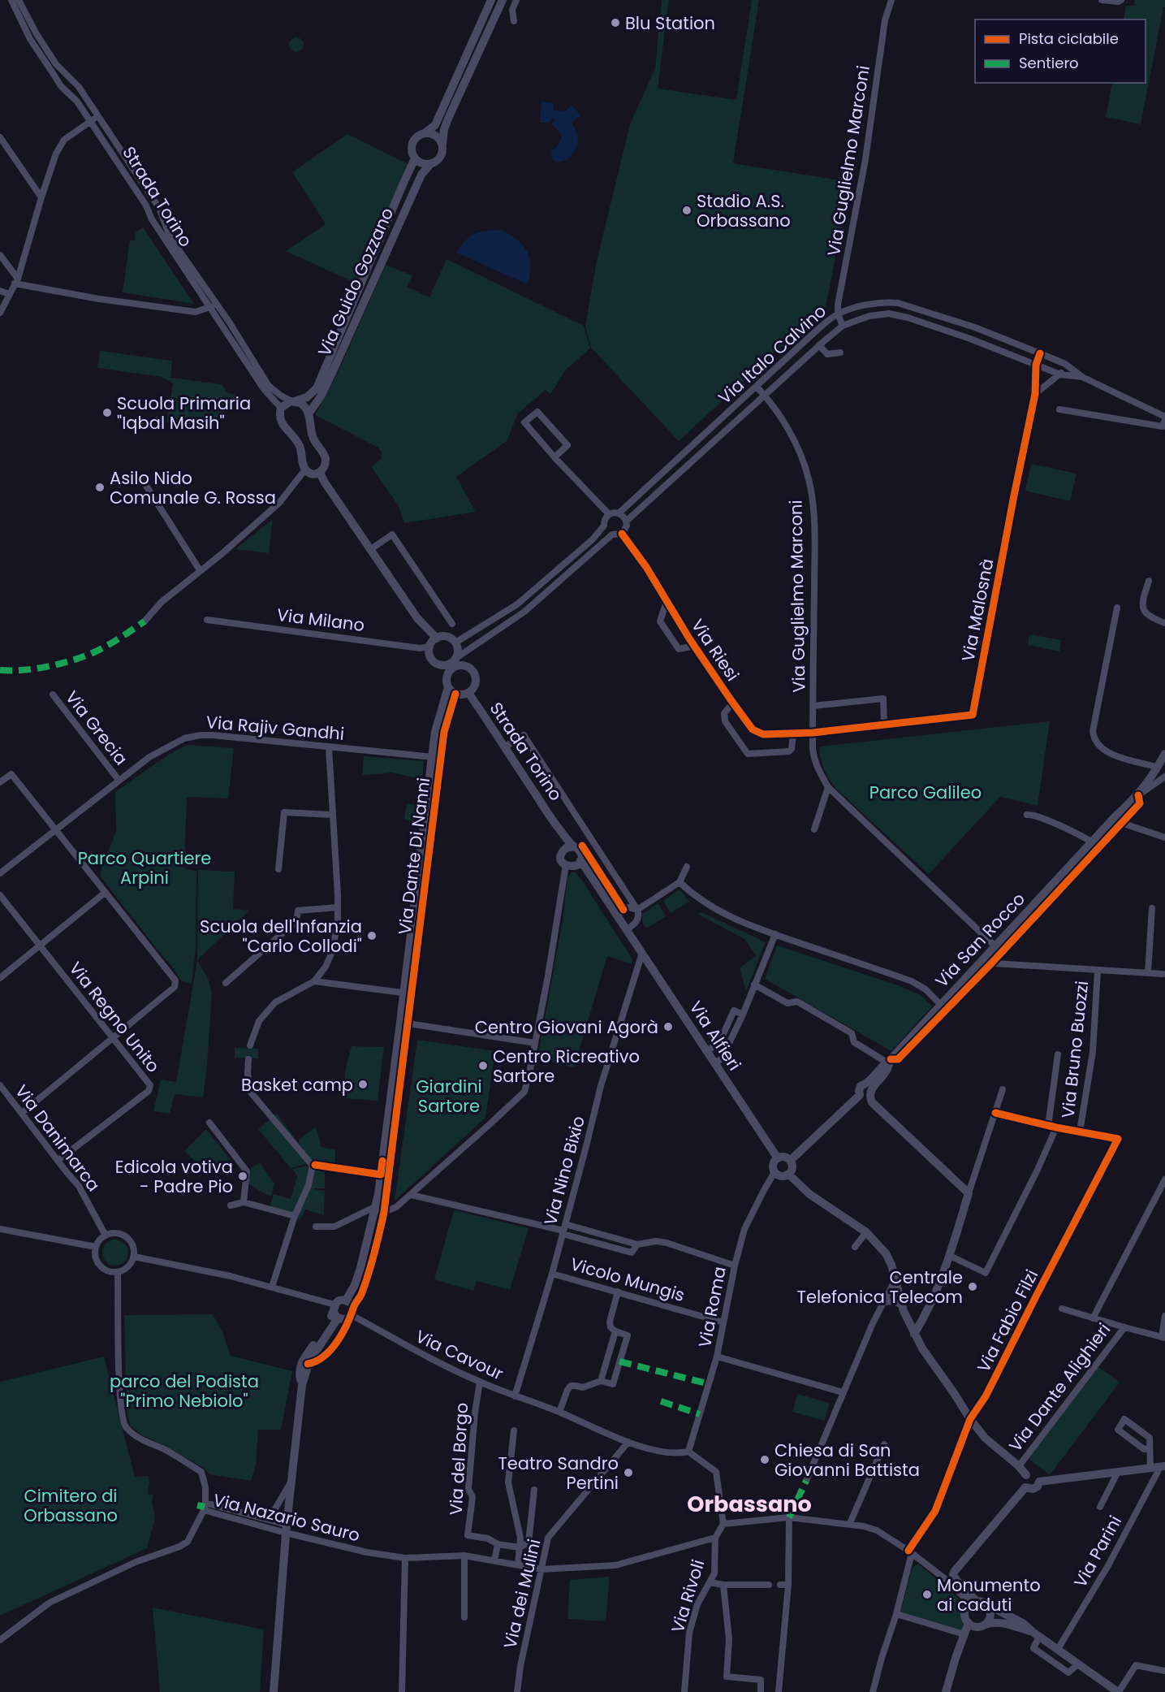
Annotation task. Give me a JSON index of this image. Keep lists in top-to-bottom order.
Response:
{
  "streets": {
    "street": [
      "Via Guglielmo Marconi",
      "Strada Torino",
      "Via Guido Gozzano",
      "Via Italo Calvino",
      "Via Malosnà",
      "Via Milano",
      "Via Riesi",
      "Via Grecia",
      "Via Rajiv Gandhi",
      "Via Dante Di Nanni",
      "Via San Rocco",
      "Via Regno Unito",
      "Via Alfieri",
      "Via Bruno Buozzi",
      "Via Danimarca",
      "Via Nino Bixio",
      "Vicolo Mungis",
      "Via Roma",
      "Via Fabio Filzi",
      "Via Cavour",
      "Via Dante Alighieri",
      "Via del Borgo",
      "Via Nazario Sauro",
      "Via Parini",
      "Via dei Mulini",
      "Via Rivoli"
    ]
  },
  "crossings": [
    ["Via Guglielmo Marconi", "Via Italo Calvino"],
    ["Via Guglielmo Marconi", "Via Malosnà"],
    ["Via Guglielmo Marconi", "Via Riesi"],
    ["Via Guglielmo Marconi", "Via San Rocco"],
    ["Strada Torino", "Via Guido Gozzano"],
    ["Strada Torino", "Via Dante Di Nanni"],
    ["Strada Torino", "Via Alfieri"],
    ["Via Italo Calvino", "Via Malosnà"],
    ["Via Italo Calvino", "Via Riesi"],
    ["Via Malosnà", "Via Riesi"],
    ["Via Grecia", "Via Rajiv Gandhi"],
    ["Via Rajiv Gandhi", "Via Dante Di Nanni"],
    ["Via Dante Di Nanni", "Via Cavour"],
    ["Via San Rocco", "Via Alfieri"],
    ["Via San Rocco", "Via Roma"],
    ["Via Regno Unito", "Via Danimarca"],
    ["Via Alfieri", "Via Nino Bixio"],
    ["Via Alfieri", "Via Roma"],
    ["Via Bruno Buozzi", "Via Fabio Filzi"],
    ["Via Nino Bixio", "Vicolo Mungis"],
    ["Via Nino Bixio", "Via Cavour"],
    ["Vicolo Mungis", "Via Roma"],
    ["Via Roma", "Via Cavour"],
    ["Via Cavour", "Via del Borgo"],
    ["Via Cavour", "Via dei Mulini"],
    ["Via Nazario Sauro", "Via dei Mulini"],
    ["Via Nazario Sauro", "Via Rivoli"]
  ],
  "districts": ["Orbassano"],
  "parks": [
    "Parco Galileo",
    "Parco Quartiere Arpini",
    "Giardini Sartore",
    "parco del Podista \"Primo Nebiolo\"",
    "Cimitero di Orbassano"
  ],
  "places": [
    "Blu Station",
    "Stadio A.S. Orbassano",
    "Scuola Primaria \"Iqbal Masih\"",
    "Asilo Nido Comunale G. Rossa",
    "Scuola dell'Infanzia \"Carlo Collodi\"",
    "Centro Giovani Agorà",
    "Centro Ricreativo Sartore",
    "Basket camp",
    "Edicola votiva - Padre Pio",
    "Centrale Telefonica Telecom",
    "Chiesa di San Giovanni Battista",
    "Teatro Sandro Pertini",
    "Monumento ai caduti"
  ],
  "legend": ["Pista ciclabile", "Sentiero"]
}
